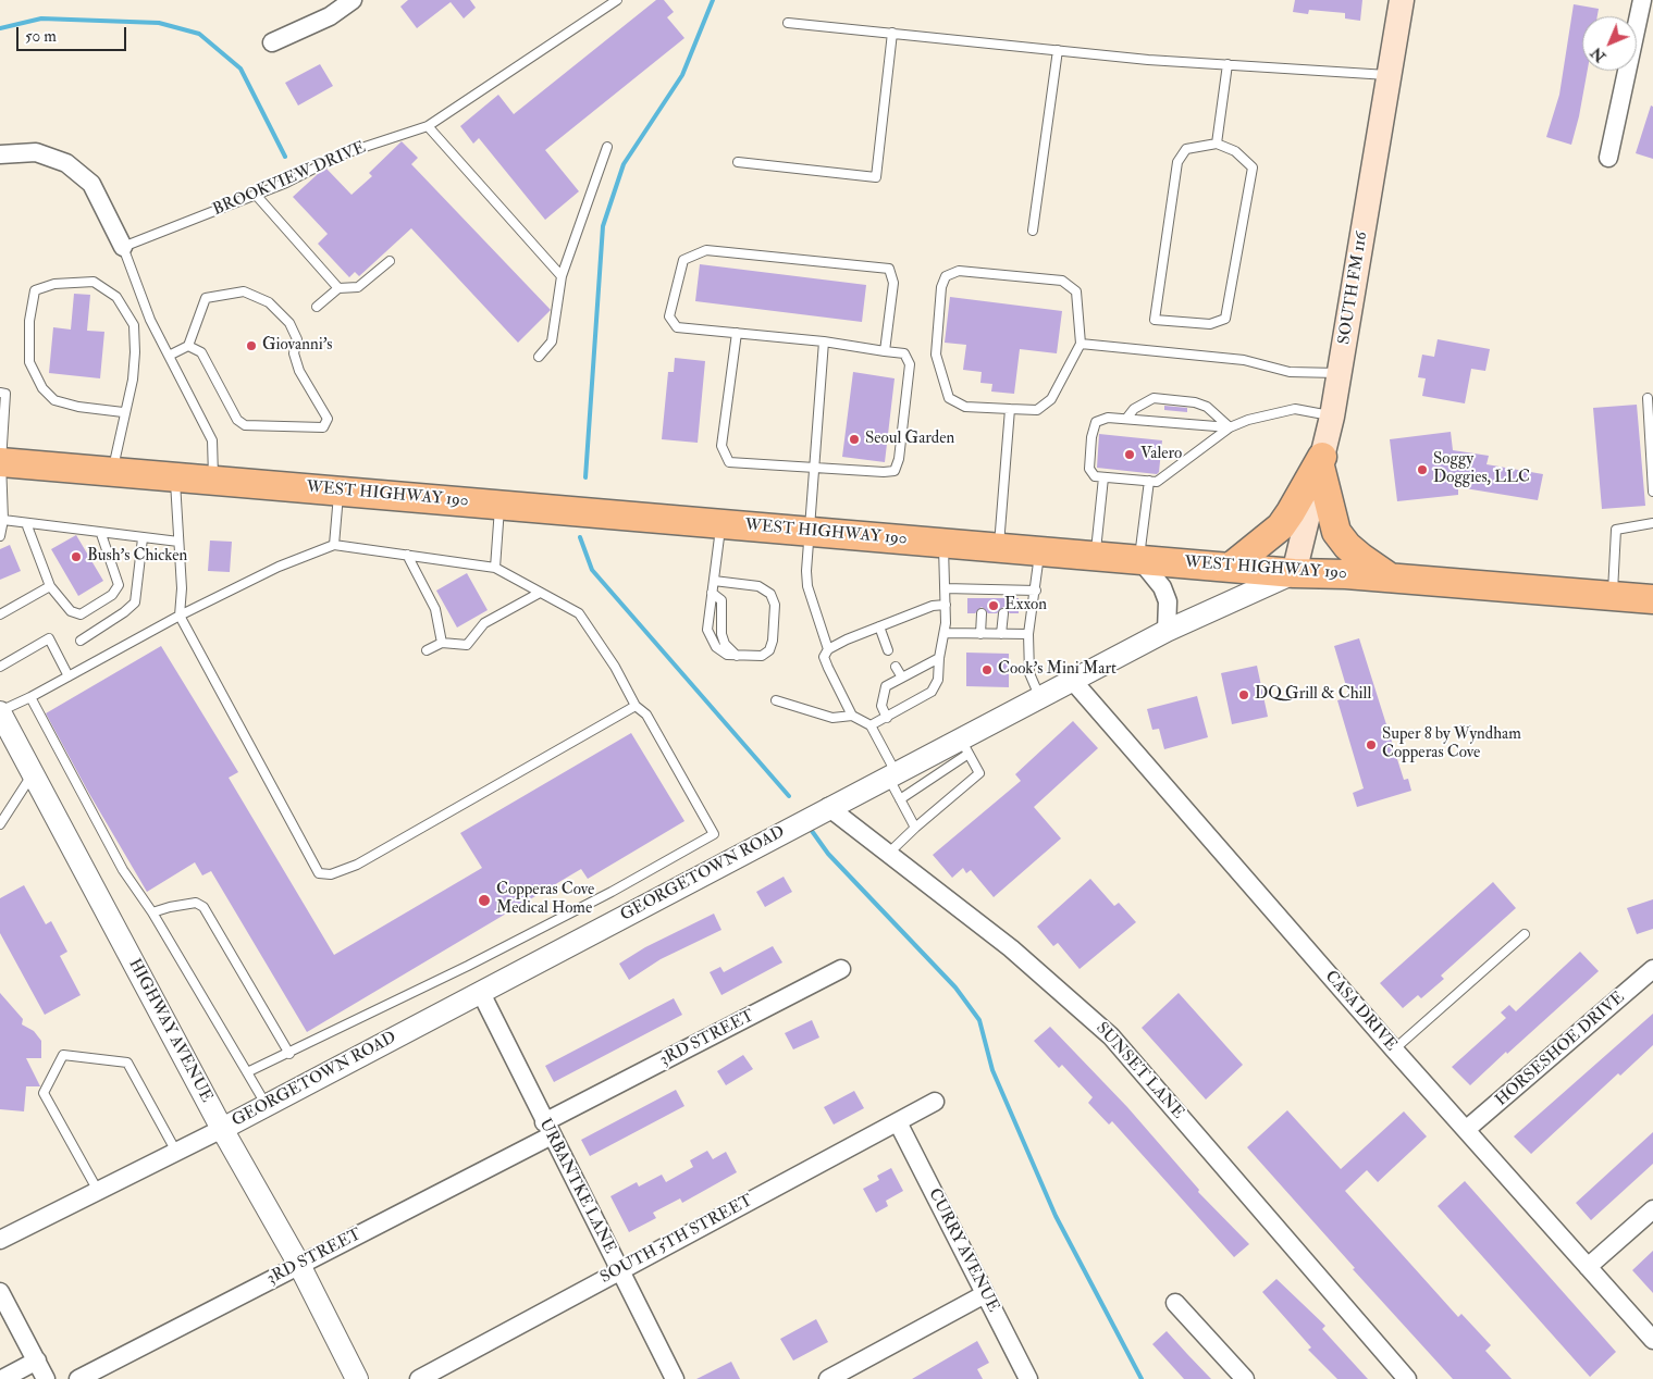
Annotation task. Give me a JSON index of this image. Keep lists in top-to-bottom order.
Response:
{
  "streets": {
    "main road": ["SOUTH FM 116", "WEST HIGHWAY 190"],
    "street": [
      "GEORGETOWN ROAD",
      "CASA DRIVE",
      "HIGHWAY AVENUE",
      "3RD STREET",
      "HORSESHOE DRIVE",
      "SUNSET LANE",
      "URBANTKE LANE",
      "SOUTH 5TH STREET",
      "CURRY AVENUE"
    ],
    "lane": ["BROOKVIEW DRIVE"]
  },
  "crossings": [
    ["SOUTH FM 116", "WEST HIGHWAY 190"],
    ["SOUTH FM 116", "GEORGETOWN ROAD"],
    ["WEST HIGHWAY 190", "GEORGETOWN ROAD"],
    ["GEORGETOWN ROAD", "CASA DRIVE"],
    ["GEORGETOWN ROAD", "HIGHWAY AVENUE"],
    ["GEORGETOWN ROAD", "SUNSET LANE"],
    ["GEORGETOWN ROAD", "URBANTKE LANE"],
    ["CASA DRIVE", "HORSESHOE DRIVE"],
    ["HIGHWAY AVENUE", "3RD STREET"],
    ["3RD STREET", "URBANTKE LANE"],
    ["URBANTKE LANE", "SOUTH 5TH STREET"],
    ["SOUTH 5TH STREET", "CURRY AVENUE"]
  ],
  "places": [
    "Giovanni's",
    "Seoul Garden",
    "Valero",
    "Soggy Doggies, LLC",
    "Bush's Chicken",
    "Exxon",
    "Cook's Mini Mart",
    "DQ Grill & Chill",
    "Super 8 by Wyndham Copperas Cove",
    "Copperas Cove Medical Home"
  ],
  "scale_bar": "50 m",
  "north": "bottom left"
}
